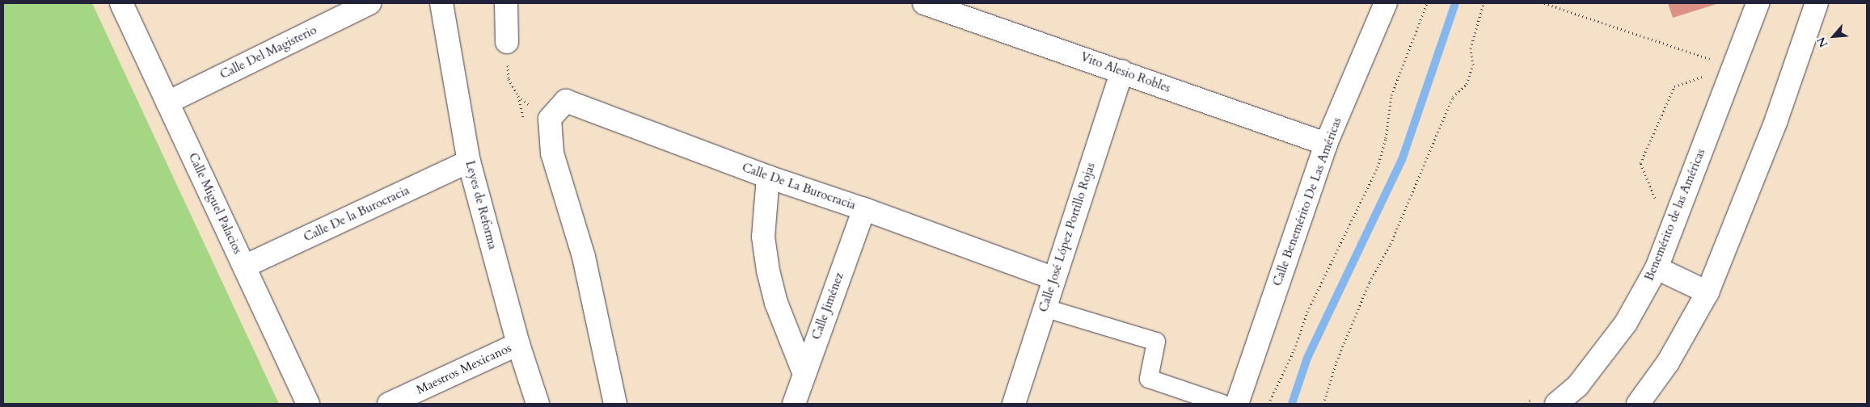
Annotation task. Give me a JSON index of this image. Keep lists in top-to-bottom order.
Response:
{
  "streets": {
    "street": [
      "Calle Del Magisterio",
      "Vito Alesio Robles",
      "Calle De La Burocracia",
      "Calle Benemérito De Las Américas",
      "Calle Miguel Palacios",
      "Leyes de Reforma",
      "Calle De la Burocracia",
      "Benemérito de las Américas",
      "Calle José López Portillo Rojas",
      "Calle Jiménez",
      "Maestros Mexicanos"
    ]
  },
  "crossings": [
    ["Calle Del Magisterio", "Calle Miguel Palacios"],
    ["Vito Alesio Robles", "Calle Benemérito De Las Américas"],
    ["Vito Alesio Robles", "Calle José López Portillo Rojas"],
    ["Calle De La Burocracia", "Calle José López Portillo Rojas"],
    ["Calle De La Burocracia", "Calle Jiménez"],
    ["Calle Miguel Palacios", "Calle De la Burocracia"],
    ["Leyes de Reforma", "Calle De la Burocracia"],
    ["Leyes de Reforma", "Maestros Mexicanos"]
  ],
  "north": "bottom left"
}
